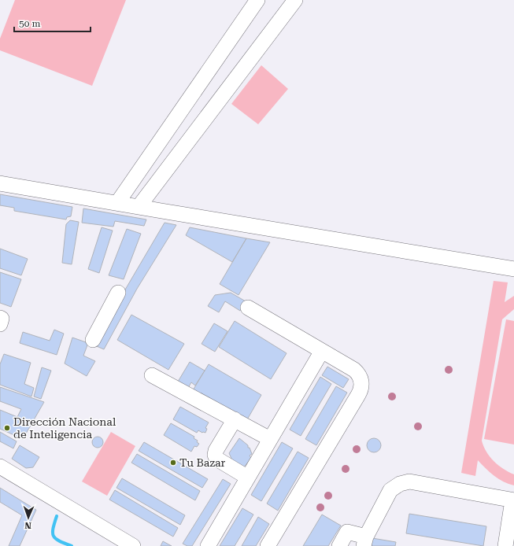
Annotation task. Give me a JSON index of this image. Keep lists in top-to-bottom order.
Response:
{
  "places": ["Dirección Nacional de Inteligencia", "Tu Bazar"],
  "scale_bar": "50 m",
  "north": "bottom"
}
